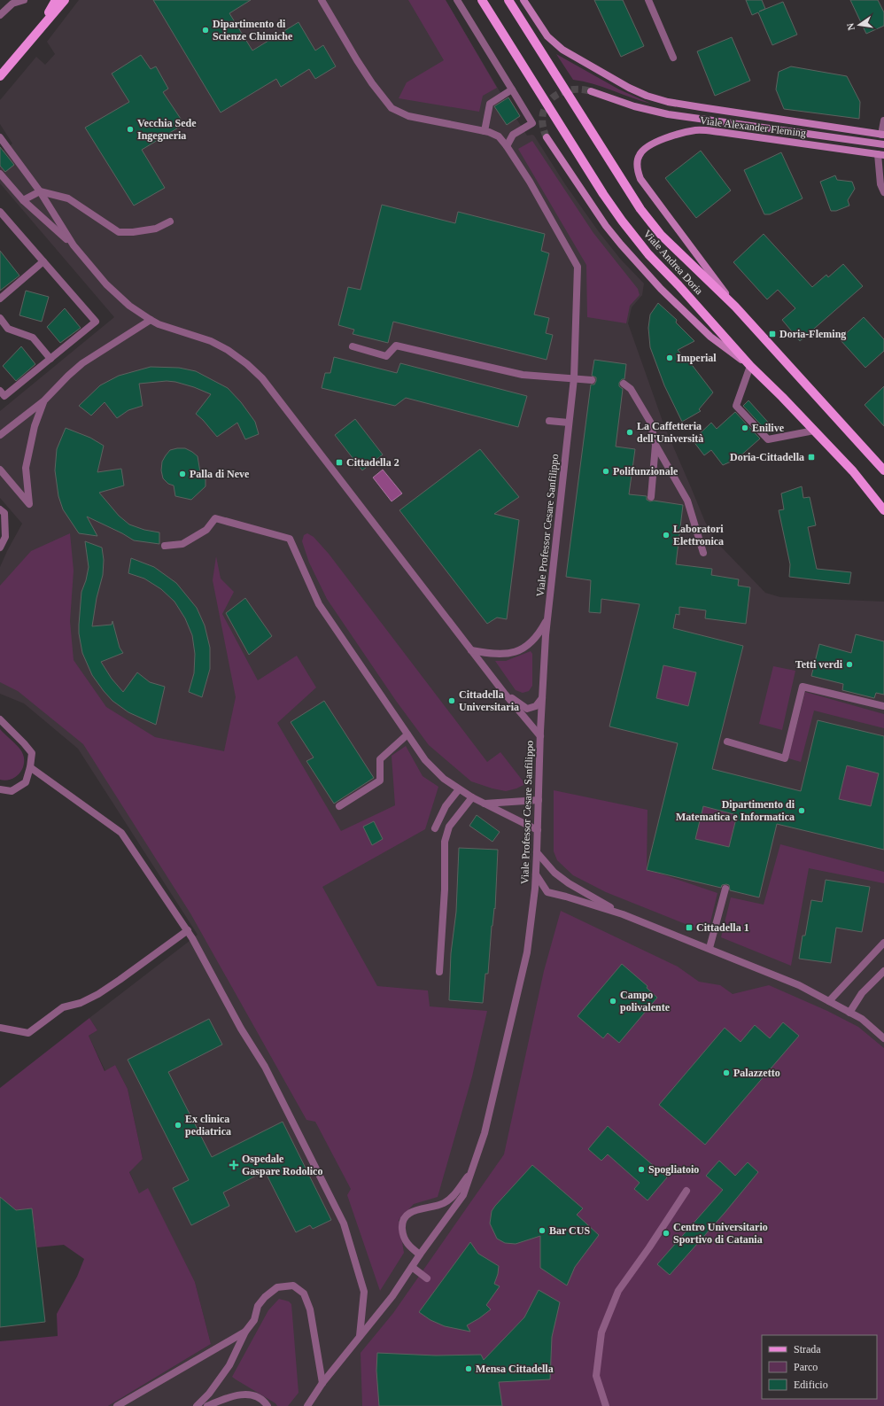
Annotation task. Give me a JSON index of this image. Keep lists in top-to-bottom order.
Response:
{
  "streets": {
    "main road": ["Viale Alexander Fleming", "Viale Andrea Doria"],
    "street": ["Viale Professor Cesare Sanfilippo"]
  },
  "crossings": [
    ["Viale Alexander Fleming", "Viale Andrea Doria"]
  ],
  "places": {
    "other": [
      "Dipartimento di Scienze Chimiche",
      "Vecchia Sede Ingegneria",
      "Imperial",
      "Enilive",
      "La Caffetteria dell'Università",
      "Polifunzionale",
      "Palla di Neve",
      "Laboratori Elettronica",
      "Tetti verdi",
      "Cittadella Universitaria",
      "Dipartimento di Matematica e Informatica",
      "Campo polivalente",
      "Palazzetto",
      "Ex clinica pediatrica",
      "Spogliatoio",
      "Bar CUS",
      "Centro Universitario Sportivo di Catania",
      "Mensa Cittadella"
    ],
    "transit": [
      "Doria-Fleming",
      "Doria-Cittadella",
      "Cittadella 2",
      "Cittadella 1"
    ],
    "health": ["Ospedale Gaspare Rodolico"]
  },
  "legend": ["Strada", "Parco", "Edificio"],
  "north": "left"
}
